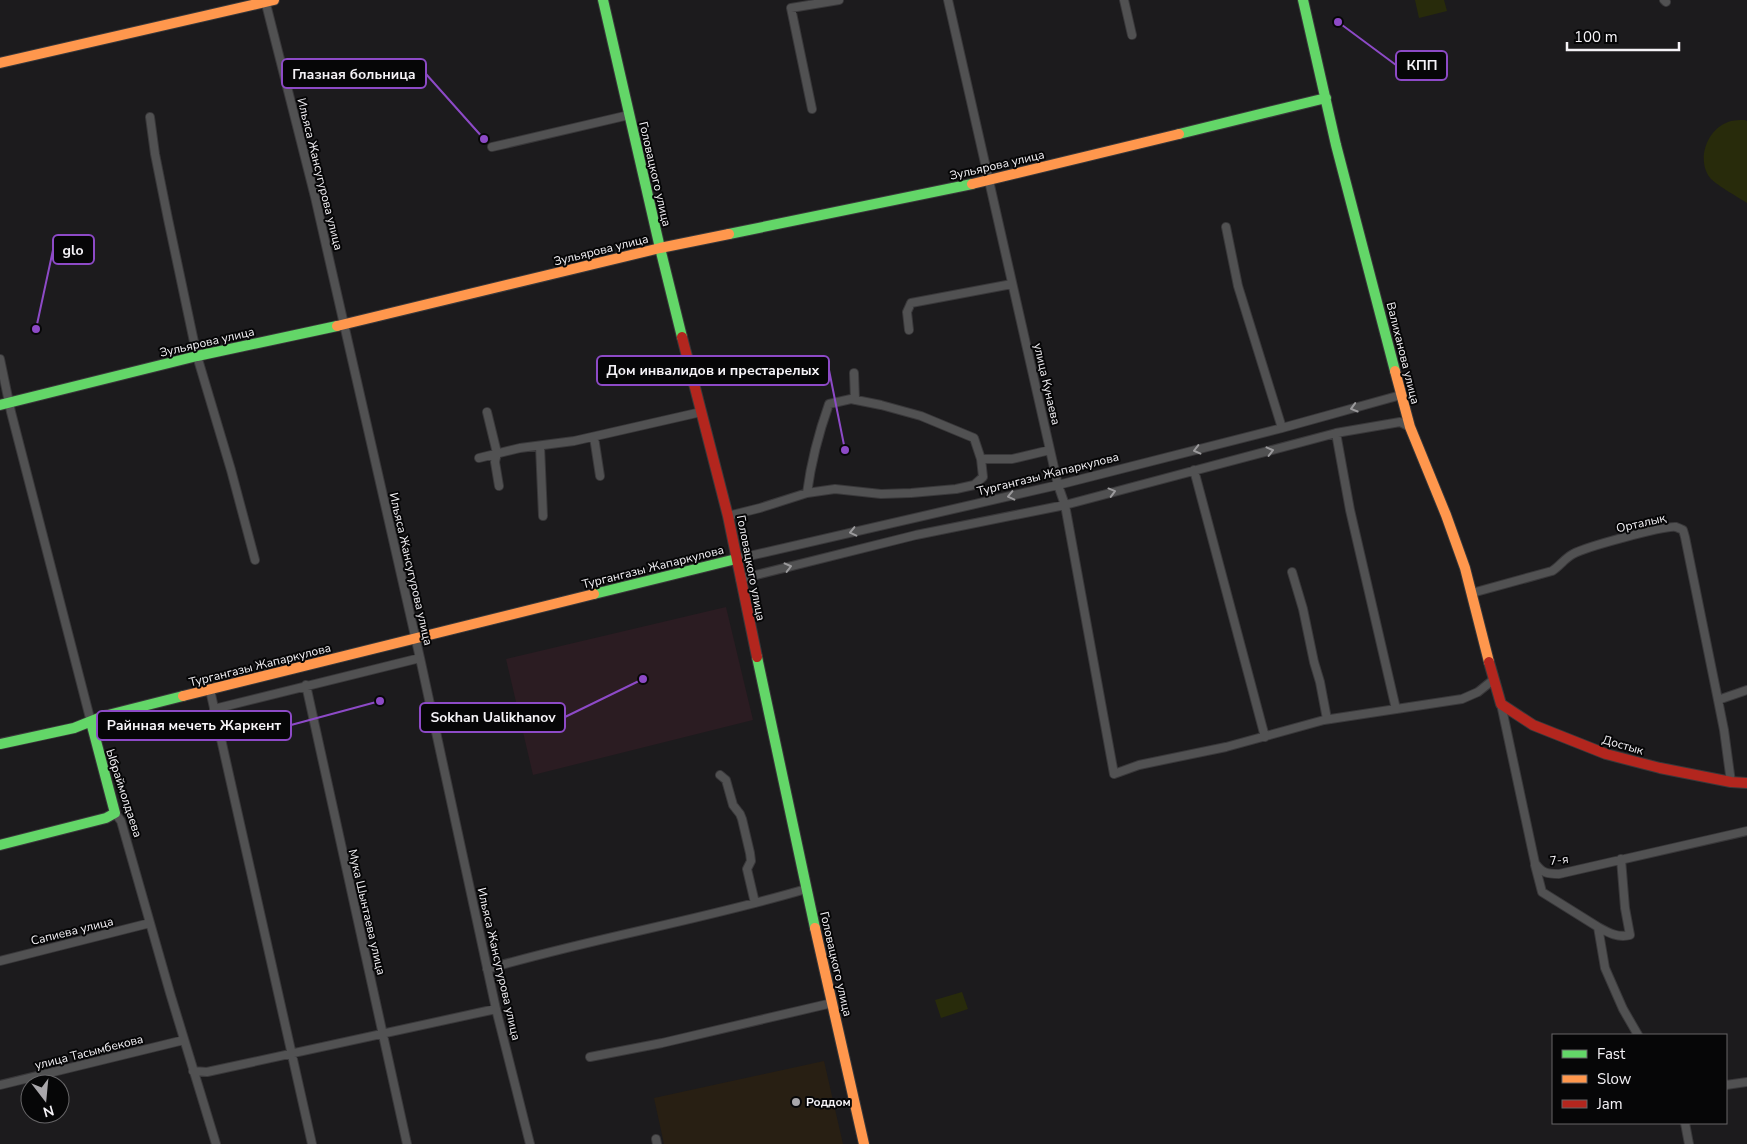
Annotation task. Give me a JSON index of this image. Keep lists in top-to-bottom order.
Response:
{
  "streets": {
    "street": [
      "Зульярова улица",
      "Ильяса Жансугурова улица",
      "Головацкого улица",
      "Валиханова улица",
      "улица Кунаева",
      "Тургангазы Жапаркулова",
      "Орталық",
      "Достык",
      "Ыбраймолдаева",
      "7-я",
      "Мука Шынтаева улица",
      "Сапиева улица",
      "улица Тасымбекова"
    ]
  },
  "crossings": [
    ["Зульярова улица", "Ильяса Жансугурова улица"],
    ["Зульярова улица", "Головацкого улица"],
    ["Зульярова улица", "Валиханова улица"],
    ["Зульярова улица", "улица Кунаева"],
    ["Зульярова улица", "Ыбраймолдаева"],
    ["Ильяса Жансугурова улица", "Тургангазы Жапаркулова"],
    ["Головацкого улица", "Тургангазы Жапаркулова"],
    ["Валиханова улица", "Тургангазы Жапаркулова"],
    ["Валиханова улица", "Орталық"],
    ["Валиханова улица", "Достык"],
    ["Валиханова улица", "7-я"],
    ["улица Кунаева", "Тургангазы Жапаркулова"],
    ["Тургангазы Жапаркулова", "Ыбраймолдаева"],
    ["Достык", "7-я"],
    ["Ыбраймолдаева", "Сапиева улица"],
    ["Ыбраймолдаева", "улица Тасымбекова"]
  ],
  "places": [
    "КПП",
    "Глазная больница",
    "glo",
    "Дом инвалидов и престарелых",
    "Sokhan Ualikhanov",
    "Райнная мечеть Жаркент",
    "Роддом"
  ],
  "legend": ["Fast", "Slow", "Jam"],
  "scale_bar": "100 m",
  "north": "bottom"
}
